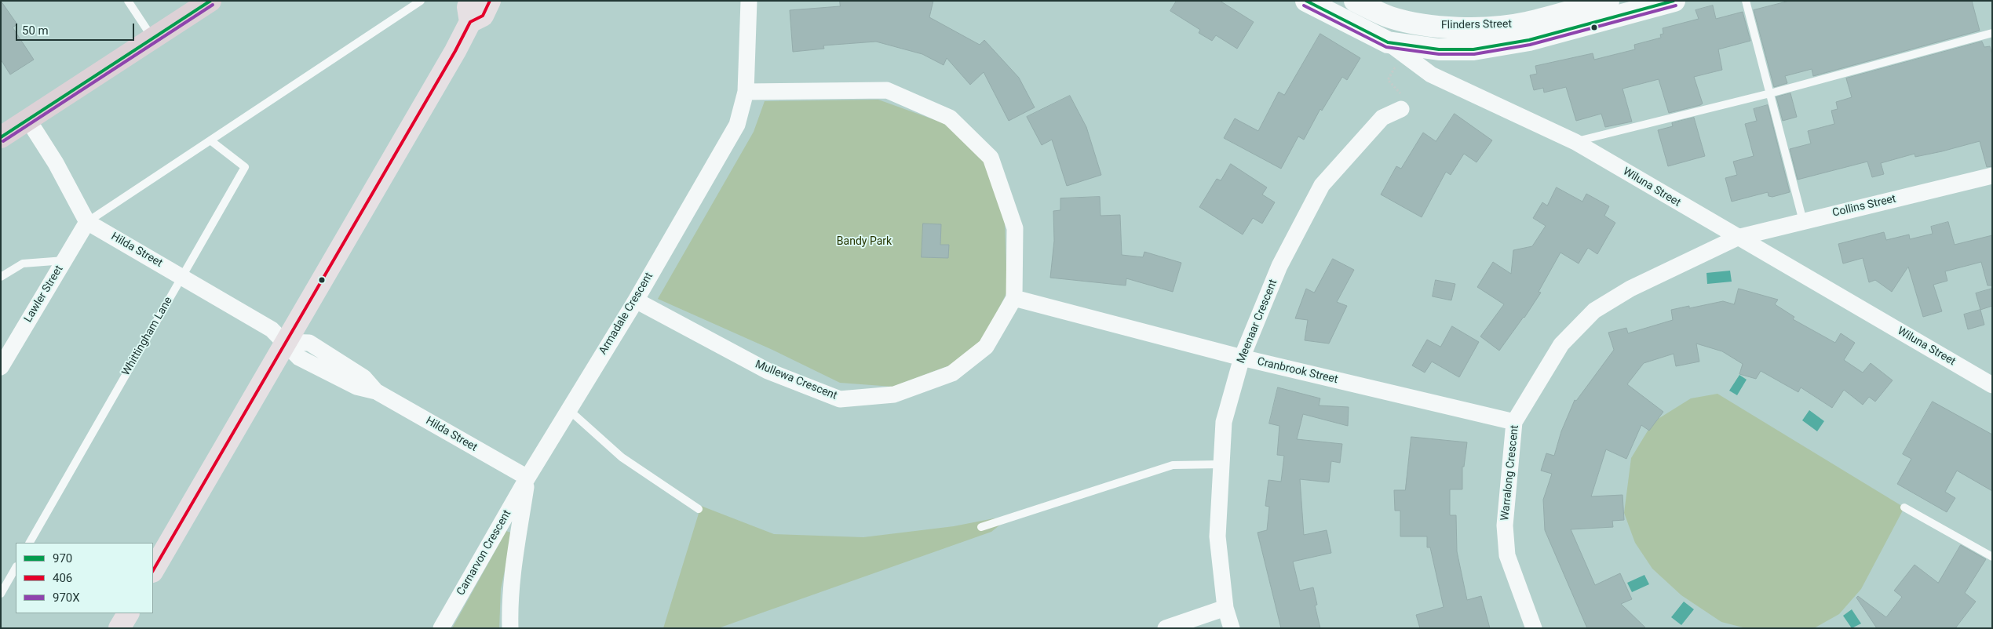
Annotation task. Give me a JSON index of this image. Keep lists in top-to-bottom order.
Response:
{
  "streets": {
    "main road": ["Flinders Street", "Wiluna Street"],
    "street": [
      "Collins Street",
      "Hilda Street",
      "Lawler Street",
      "Armadale Crescent",
      "Meenaar Crescent",
      "Cranbrook Street",
      "Mullewa Crescent",
      "Warralong Crescent",
      "Carnarvon Crescent"
    ],
    "lane": ["Whittingham Lane"]
  },
  "crossings": [
    ["Flinders Street", "Wiluna Street"],
    ["Wiluna Street", "Collins Street"],
    ["Wiluna Street", "Warralong Crescent"],
    ["Collins Street", "Warralong Crescent"],
    ["Hilda Street", "Lawler Street"],
    ["Hilda Street", "Armadale Crescent"],
    ["Hilda Street", "Whittingham Lane"],
    ["Hilda Street", "Carnarvon Crescent"],
    ["Armadale Crescent", "Mullewa Crescent"],
    ["Armadale Crescent", "Carnarvon Crescent"],
    ["Meenaar Crescent", "Cranbrook Street"],
    ["Cranbrook Street", "Mullewa Crescent"],
    ["Cranbrook Street", "Warralong Crescent"]
  ],
  "parks": ["Bandy Park"],
  "lines": ["transit line 970", "transit line 406", "transit line 970X"],
  "legend": ["970", "406", "970X"],
  "scale_bar": "50 m"
}
